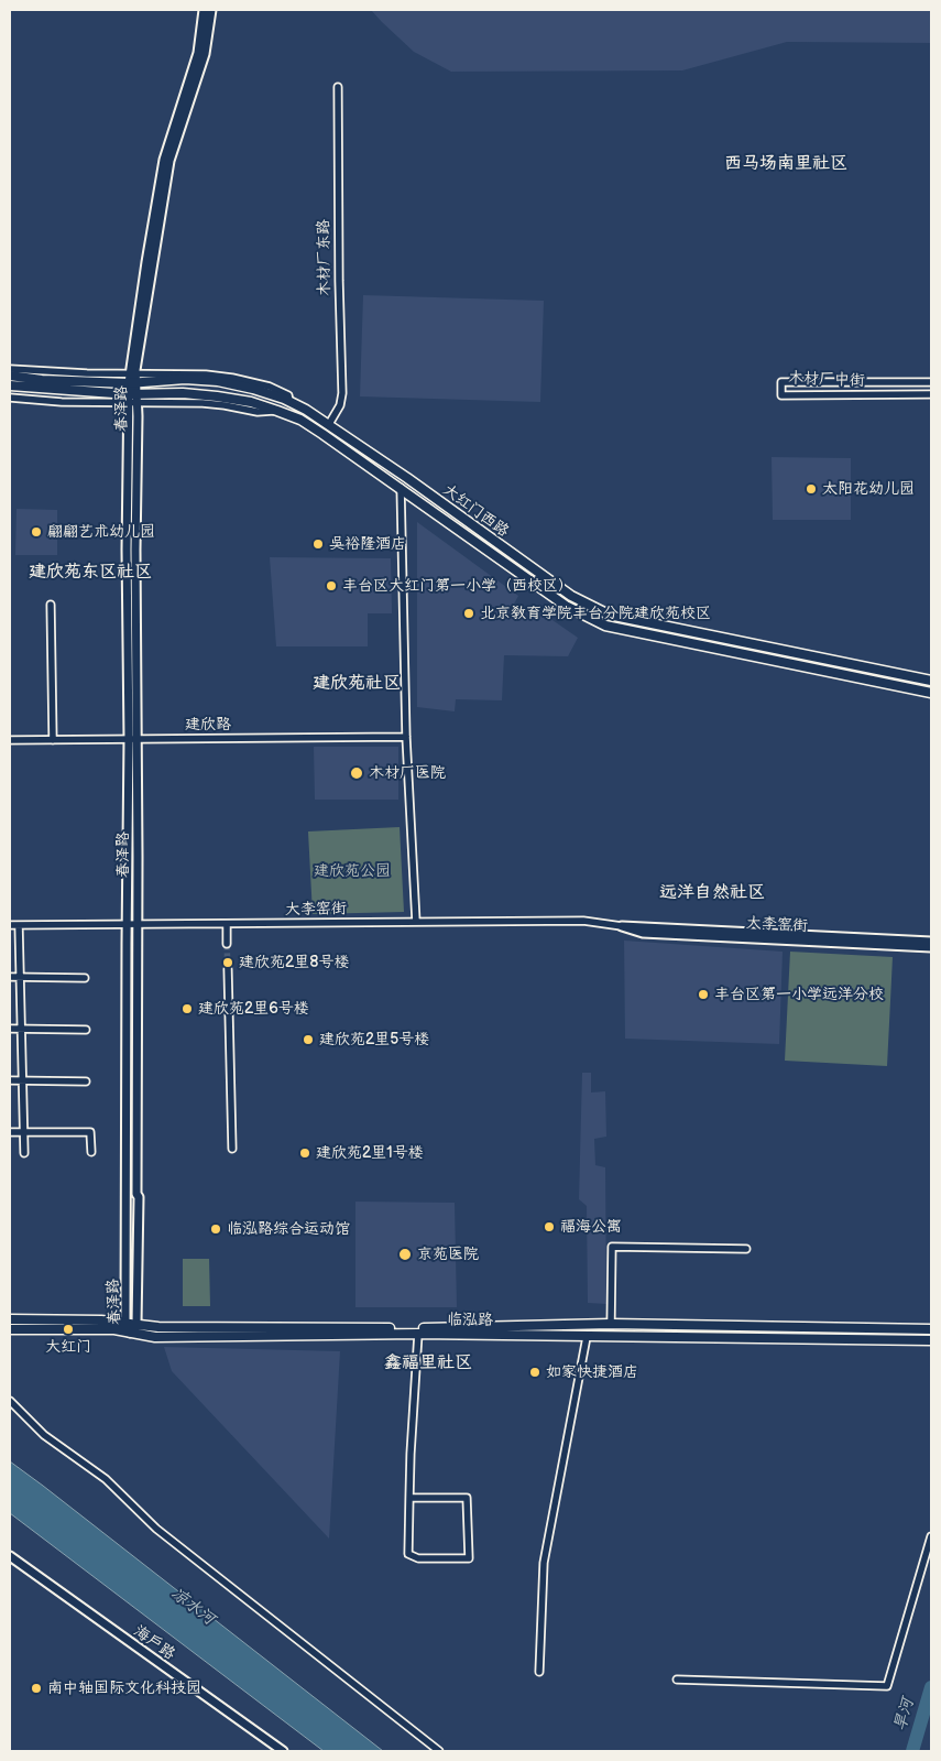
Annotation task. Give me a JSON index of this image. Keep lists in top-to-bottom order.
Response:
{
  "streets": {
    "main road": ["大红门西路", "临泓路"],
    "street": [
      "木材厂东路",
      "木材厂中街",
      "春泽路",
      "建欣路",
      "大李窑街",
      "海户路"
    ]
  },
  "crossings": [
    ["木材厂东路", "大红门西路"],
    ["春泽路", "大红门西路"],
    ["春泽路", "建欣路"],
    ["春泽路", "大李窑街"],
    ["春泽路", "临泓路"]
  ],
  "districts": [
    "西马场南里社区",
    "建欣苑东区社区",
    "建欣苑社区",
    "远洋自然社区",
    "鑫福里社区"
  ],
  "water": ["凉水河", "旱河"],
  "parks": ["建欣苑公园"],
  "places": [
    "太阳花幼儿园",
    "翩翩艺术幼儿园",
    "吴裕隆酒店",
    "丰台区大红门第一小学（西校区）",
    "北京教育学院丰台分院建欣苑校区",
    "木材厂医院",
    "建欣苑2里8号楼",
    "丰台区第一小学远洋分校",
    "建欣苑2里6号楼",
    "建欣苑2里5号楼",
    "建欣苑2里1号楼",
    "福海公寓",
    "临泓路综合运动馆",
    "京苑医院",
    "大红门",
    "如家快捷酒店",
    "南中轴国际文化科技园"
  ]
}
